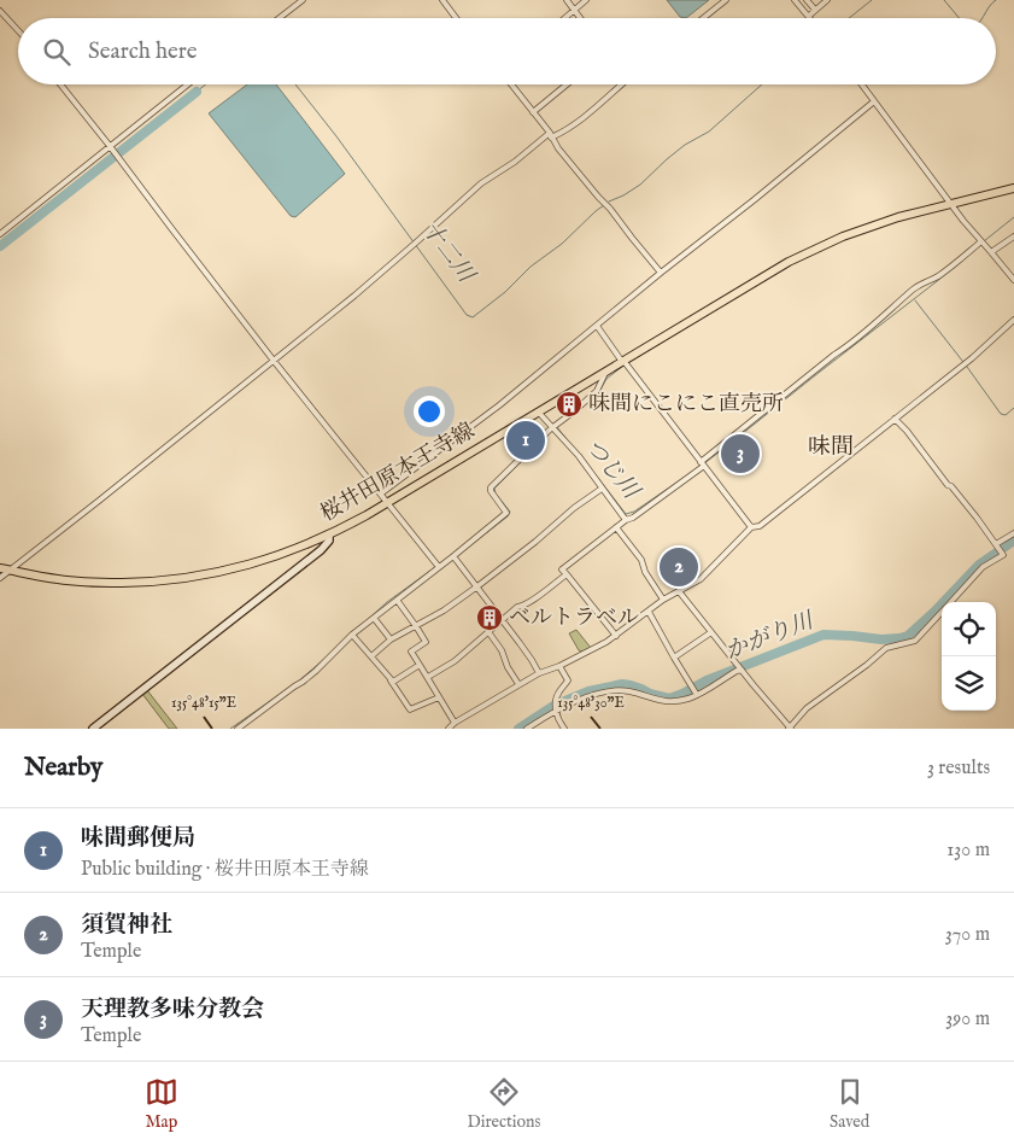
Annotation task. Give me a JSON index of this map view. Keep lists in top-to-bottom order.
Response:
{
  "streets": {
    "main road": ["桜井田原本王寺線"]
  },
  "districts": ["味間"],
  "water": ["十二川", "つじ川", "かがり川"],
  "places": {
    "building": ["味間にこにこ直売所", "ベルトラベル"]
  },
  "page": {
    "search": "Search here",
    "pins": ["1", "3", "2"],
    "heading": ["Nearby", "3 results"],
    "list": [
      {
        "mark": "1",
        "name": "味間郵便局",
        "note": "Public building · 桜井田原本王寺線",
        "value": "130 m"
      },
      {
        "mark": "2",
        "name": "須賀神社",
        "note": "Temple",
        "value": "370 m"
      },
      {
        "mark": "3",
        "name": "天理教多味分教会",
        "note": "Temple",
        "value": "390 m"
      }
    ],
    "nav": ["Map", "Directions", "Saved"]
  },
  "coordinates": ["135°48'15\"E", "135°48'30\"E"]
}
